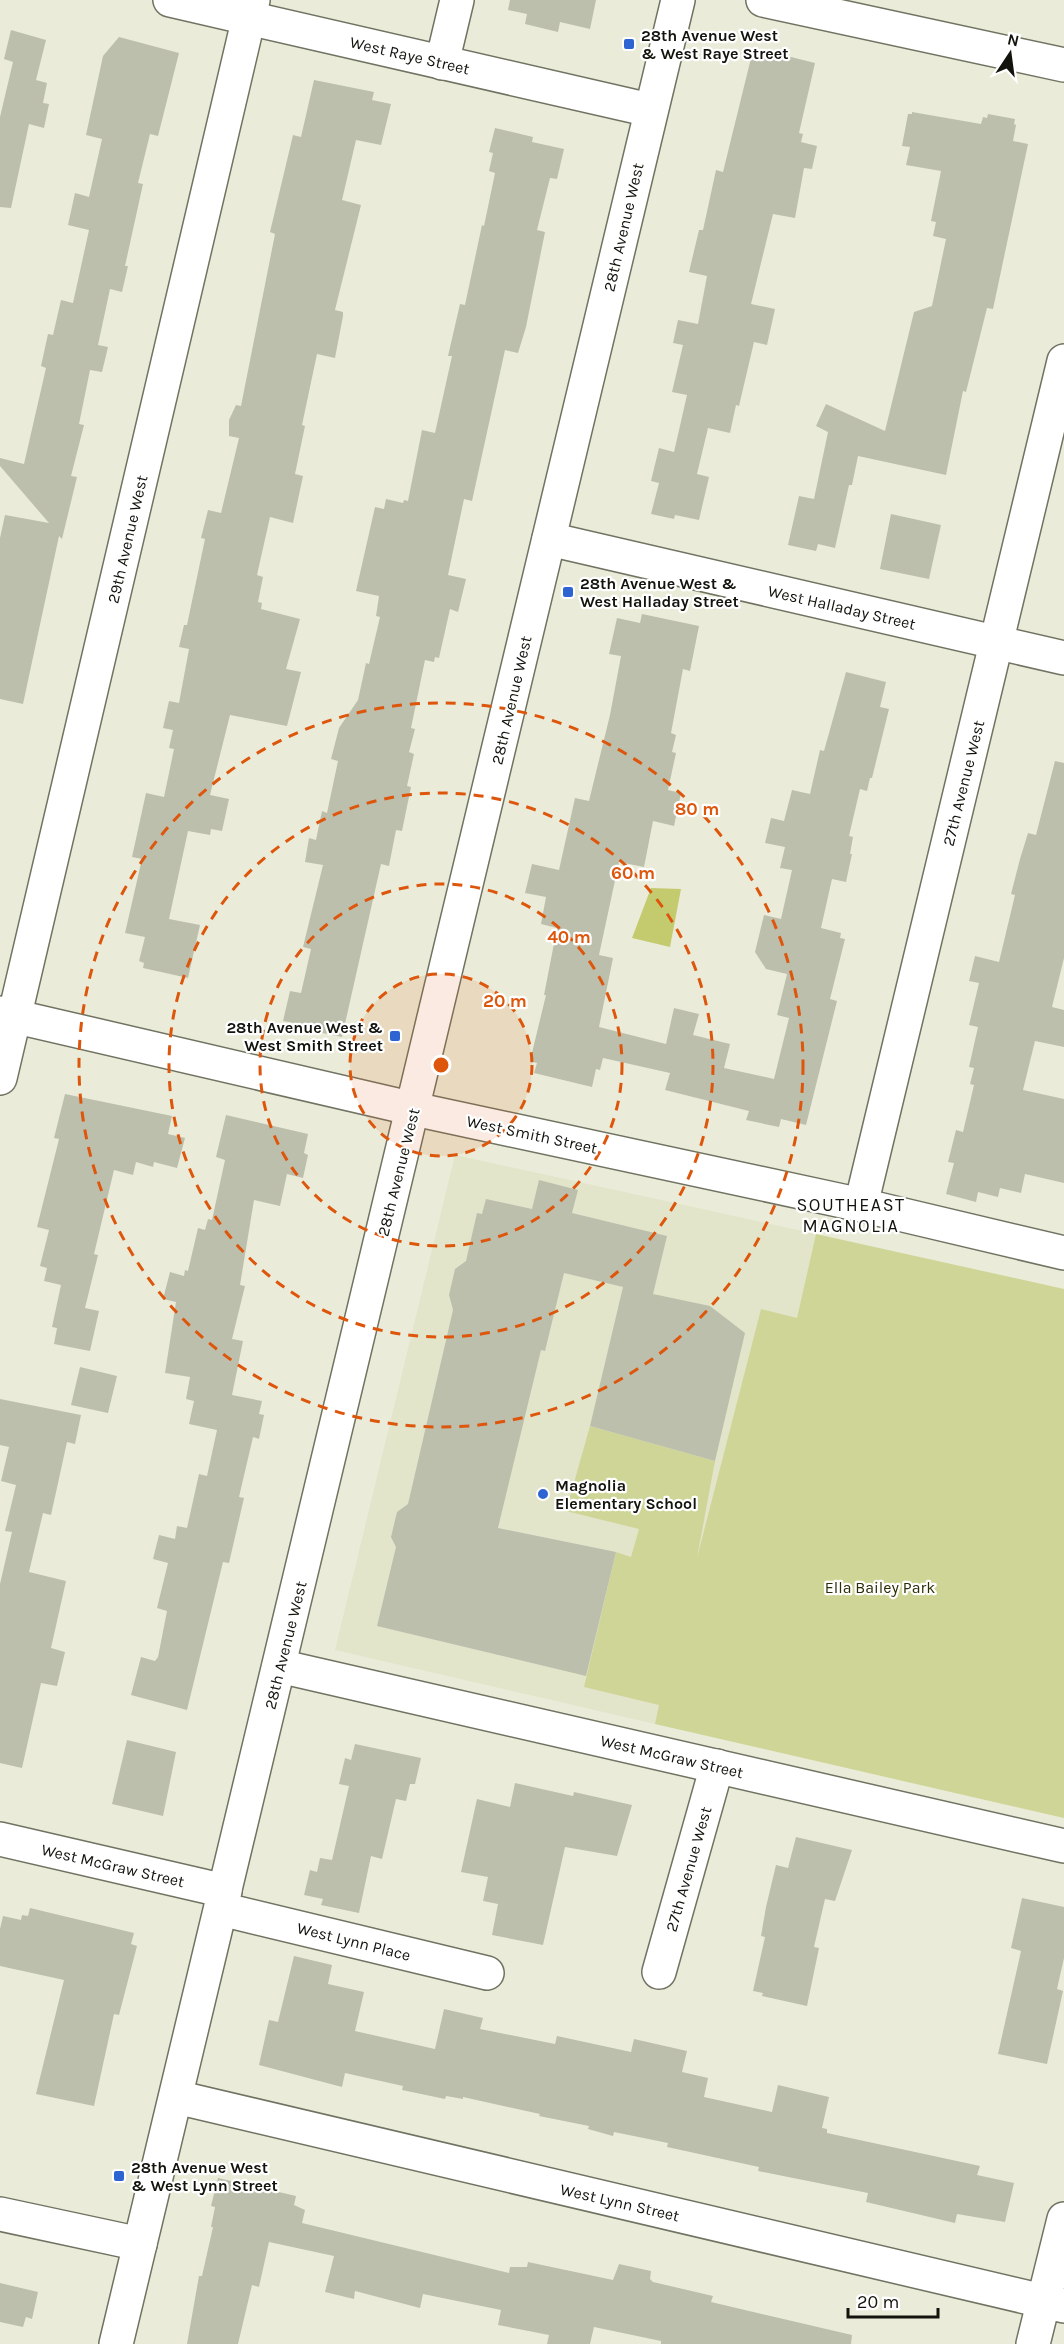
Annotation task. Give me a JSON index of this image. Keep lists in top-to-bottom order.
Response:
{
  "streets": {
    "street": [
      "West Raye Street",
      "28th Avenue West",
      "29th Avenue West",
      "West Halladay Street",
      "27th Avenue West",
      "West Smith Street",
      "West McGraw Street",
      "West Lynn Place",
      "West Lynn Street"
    ]
  },
  "crossings": [
    ["West Raye Street", "28th Avenue West"],
    ["West Raye Street", "29th Avenue West"],
    ["28th Avenue West", "West Halladay Street"],
    ["28th Avenue West", "West Smith Street"],
    ["28th Avenue West", "West McGraw Street"],
    ["28th Avenue West", "West Lynn Place"],
    ["28th Avenue West", "West Lynn Street"],
    ["29th Avenue West", "West Smith Street"],
    ["West Halladay Street", "27th Avenue West"],
    ["27th Avenue West", "West Smith Street"],
    ["27th Avenue West", "West McGraw Street"],
    ["West McGraw Street", "West Lynn Place"]
  ],
  "districts": ["SOUTHEAST MAGNOLIA"],
  "parks": ["Ella Bailey Park"],
  "places": {
    "transit": [
      "28th Avenue West & West Raye Street",
      "28th Avenue West & West Halladay Street",
      "28th Avenue West & West Smith Street",
      "28th Avenue West & West Lynn Street"
    ],
    "other": ["Magnolia Elementary School"]
  },
  "scale_bar": "20 m",
  "north": "top",
  "rings": [
    "80 m",
    "60 m",
    "40 m",
    "20 m"
  ]
}
